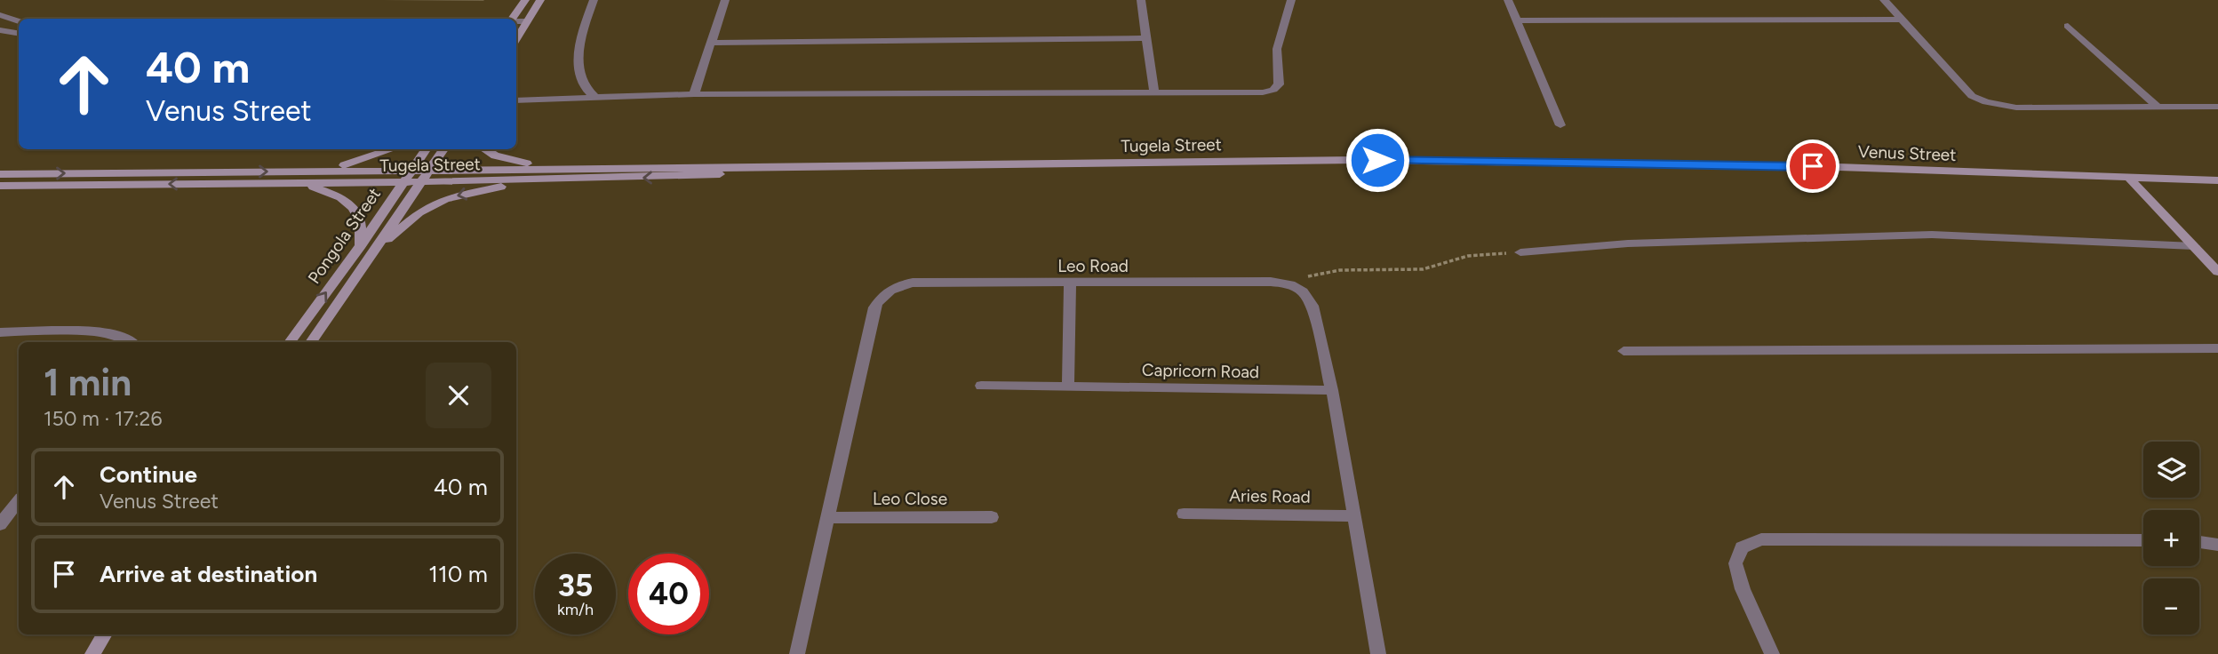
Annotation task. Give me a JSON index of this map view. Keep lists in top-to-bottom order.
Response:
{
  "streets": {
    "street": [
      "Tugela Street",
      "Venus Street",
      "Pongola Street",
      "Leo Road",
      "Capricorn Road",
      "Aries Road",
      "Leo Close"
    ]
  },
  "crossings": [
    ["Tugela Street", "Venus Street"],
    ["Tugela Street", "Pongola Street"],
    ["Leo Road", "Leo Close"]
  ],
  "page": {
    "turn": ["40 m", "Venus Street"],
    "heading": ["1 min", "150 m · 17:26"],
    "map_buttons": ["+", "−"],
    "list": [
      {
        "name": "Continue",
        "note": "Venus Street",
        "value": "40 m"
      },
      {
        "name": "Arrive at destination",
        "value": "110 m"
      }
    ],
    "speed": "35 km/h",
    "limit": "40"
  }
}
